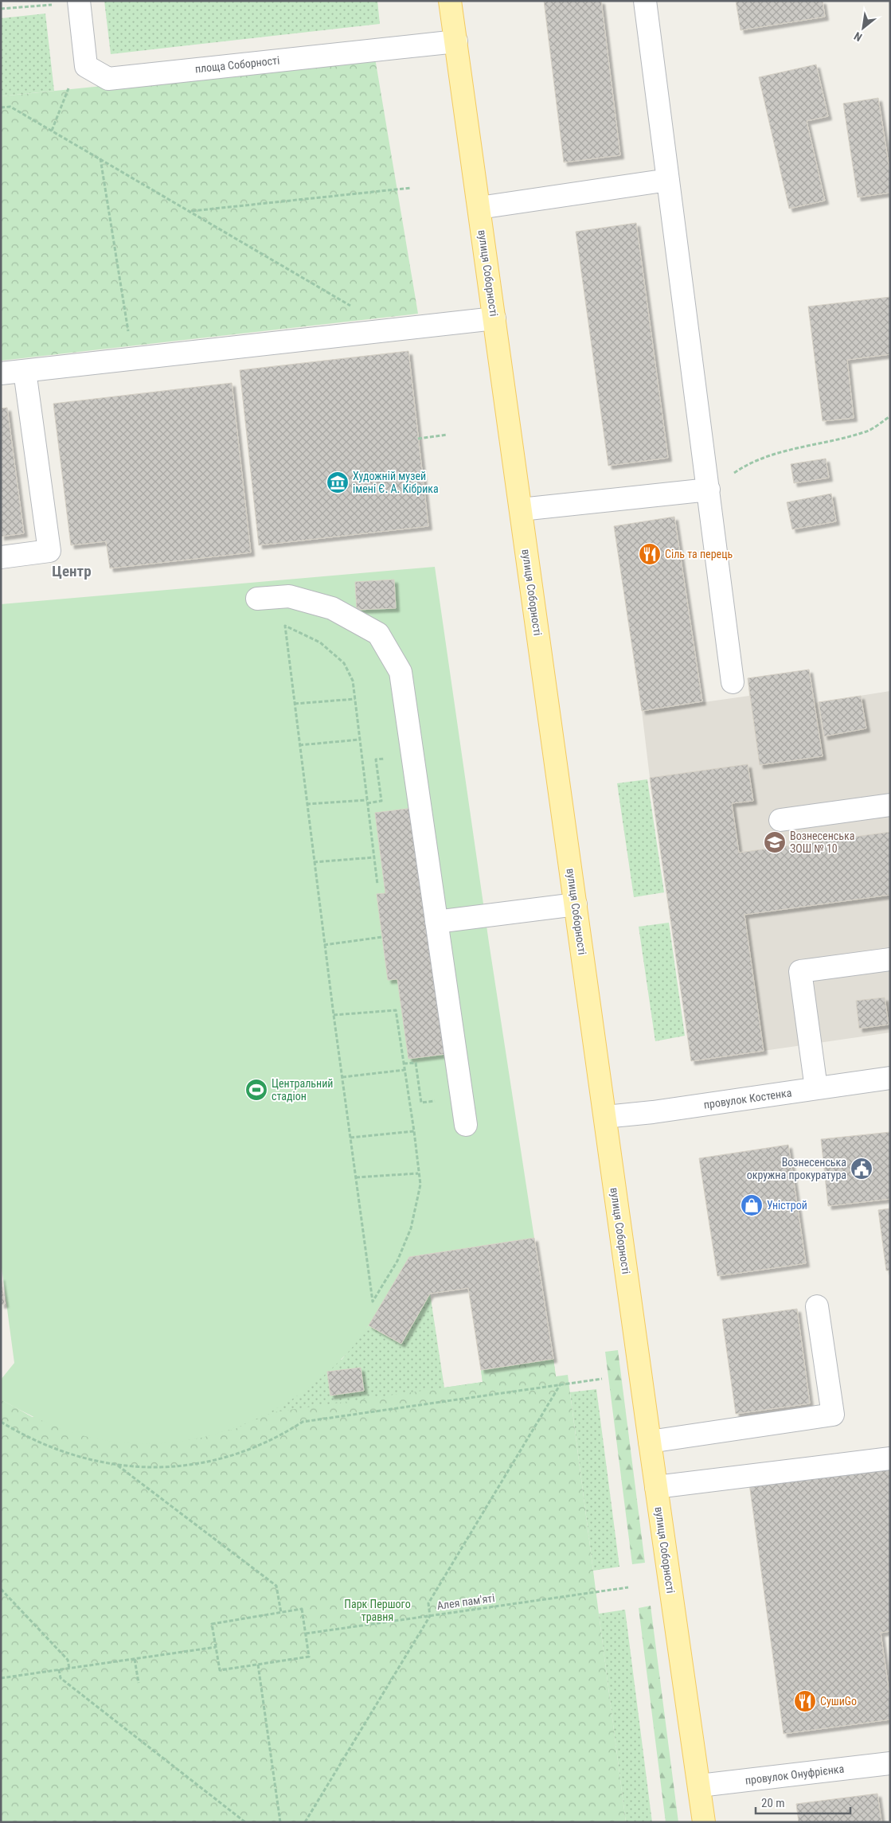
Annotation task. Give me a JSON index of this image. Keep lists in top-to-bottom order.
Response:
{
  "streets": {
    "main road": ["вулиця Соборності"],
    "street": ["площа Соборності", "провулок Костенка", "провулок Онуфрієнка"],
    "path": ["Алея пам'яті"]
  },
  "crossings": [
    ["площа Соборності", "вулиця Соборності"],
    ["вулиця Соборності", "провулок Костенка"],
    ["вулиця Соборності", "провулок Онуфрієнка"]
  ],
  "districts": ["Центр"],
  "parks": ["Парк Першого травня"],
  "places": {
    "museum": ["Художній музей імені Є. А. Кібрика"],
    "restaurant": ["Сіль та перець", "СушиGo"],
    "school or university": ["Вознесенська ЗОШ № 10"],
    "sports": ["Центральний стадіон"],
    "public building": ["Вознесенська окружна прокуратура"],
    "shop": ["Уністрой"]
  },
  "scale_bar": "20 m",
  "north": "bottom left"
}
